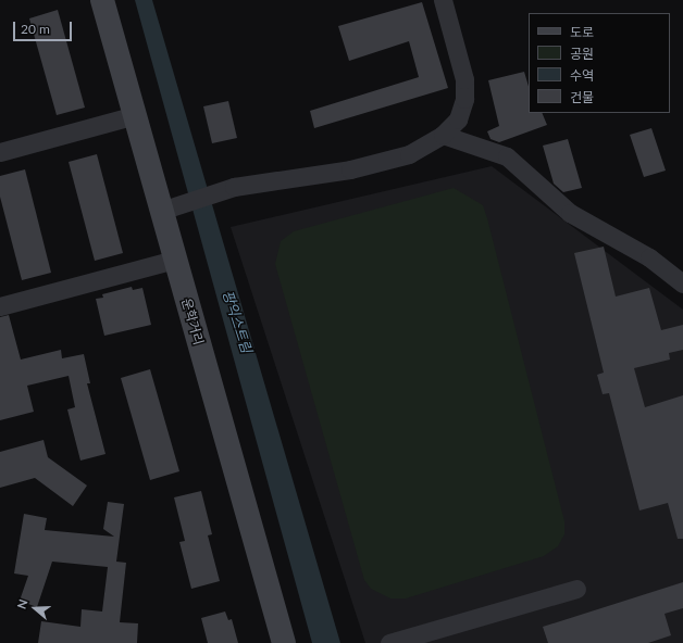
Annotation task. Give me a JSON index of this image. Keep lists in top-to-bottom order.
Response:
{
  "streets": {
    "main road": ["운학거리"]
  },
  "water": ["팡익스트림"],
  "legend": [
    "도로",
    "공원",
    "수역",
    "건물"
  ],
  "scale_bar": "20 m",
  "north": "left"
}
